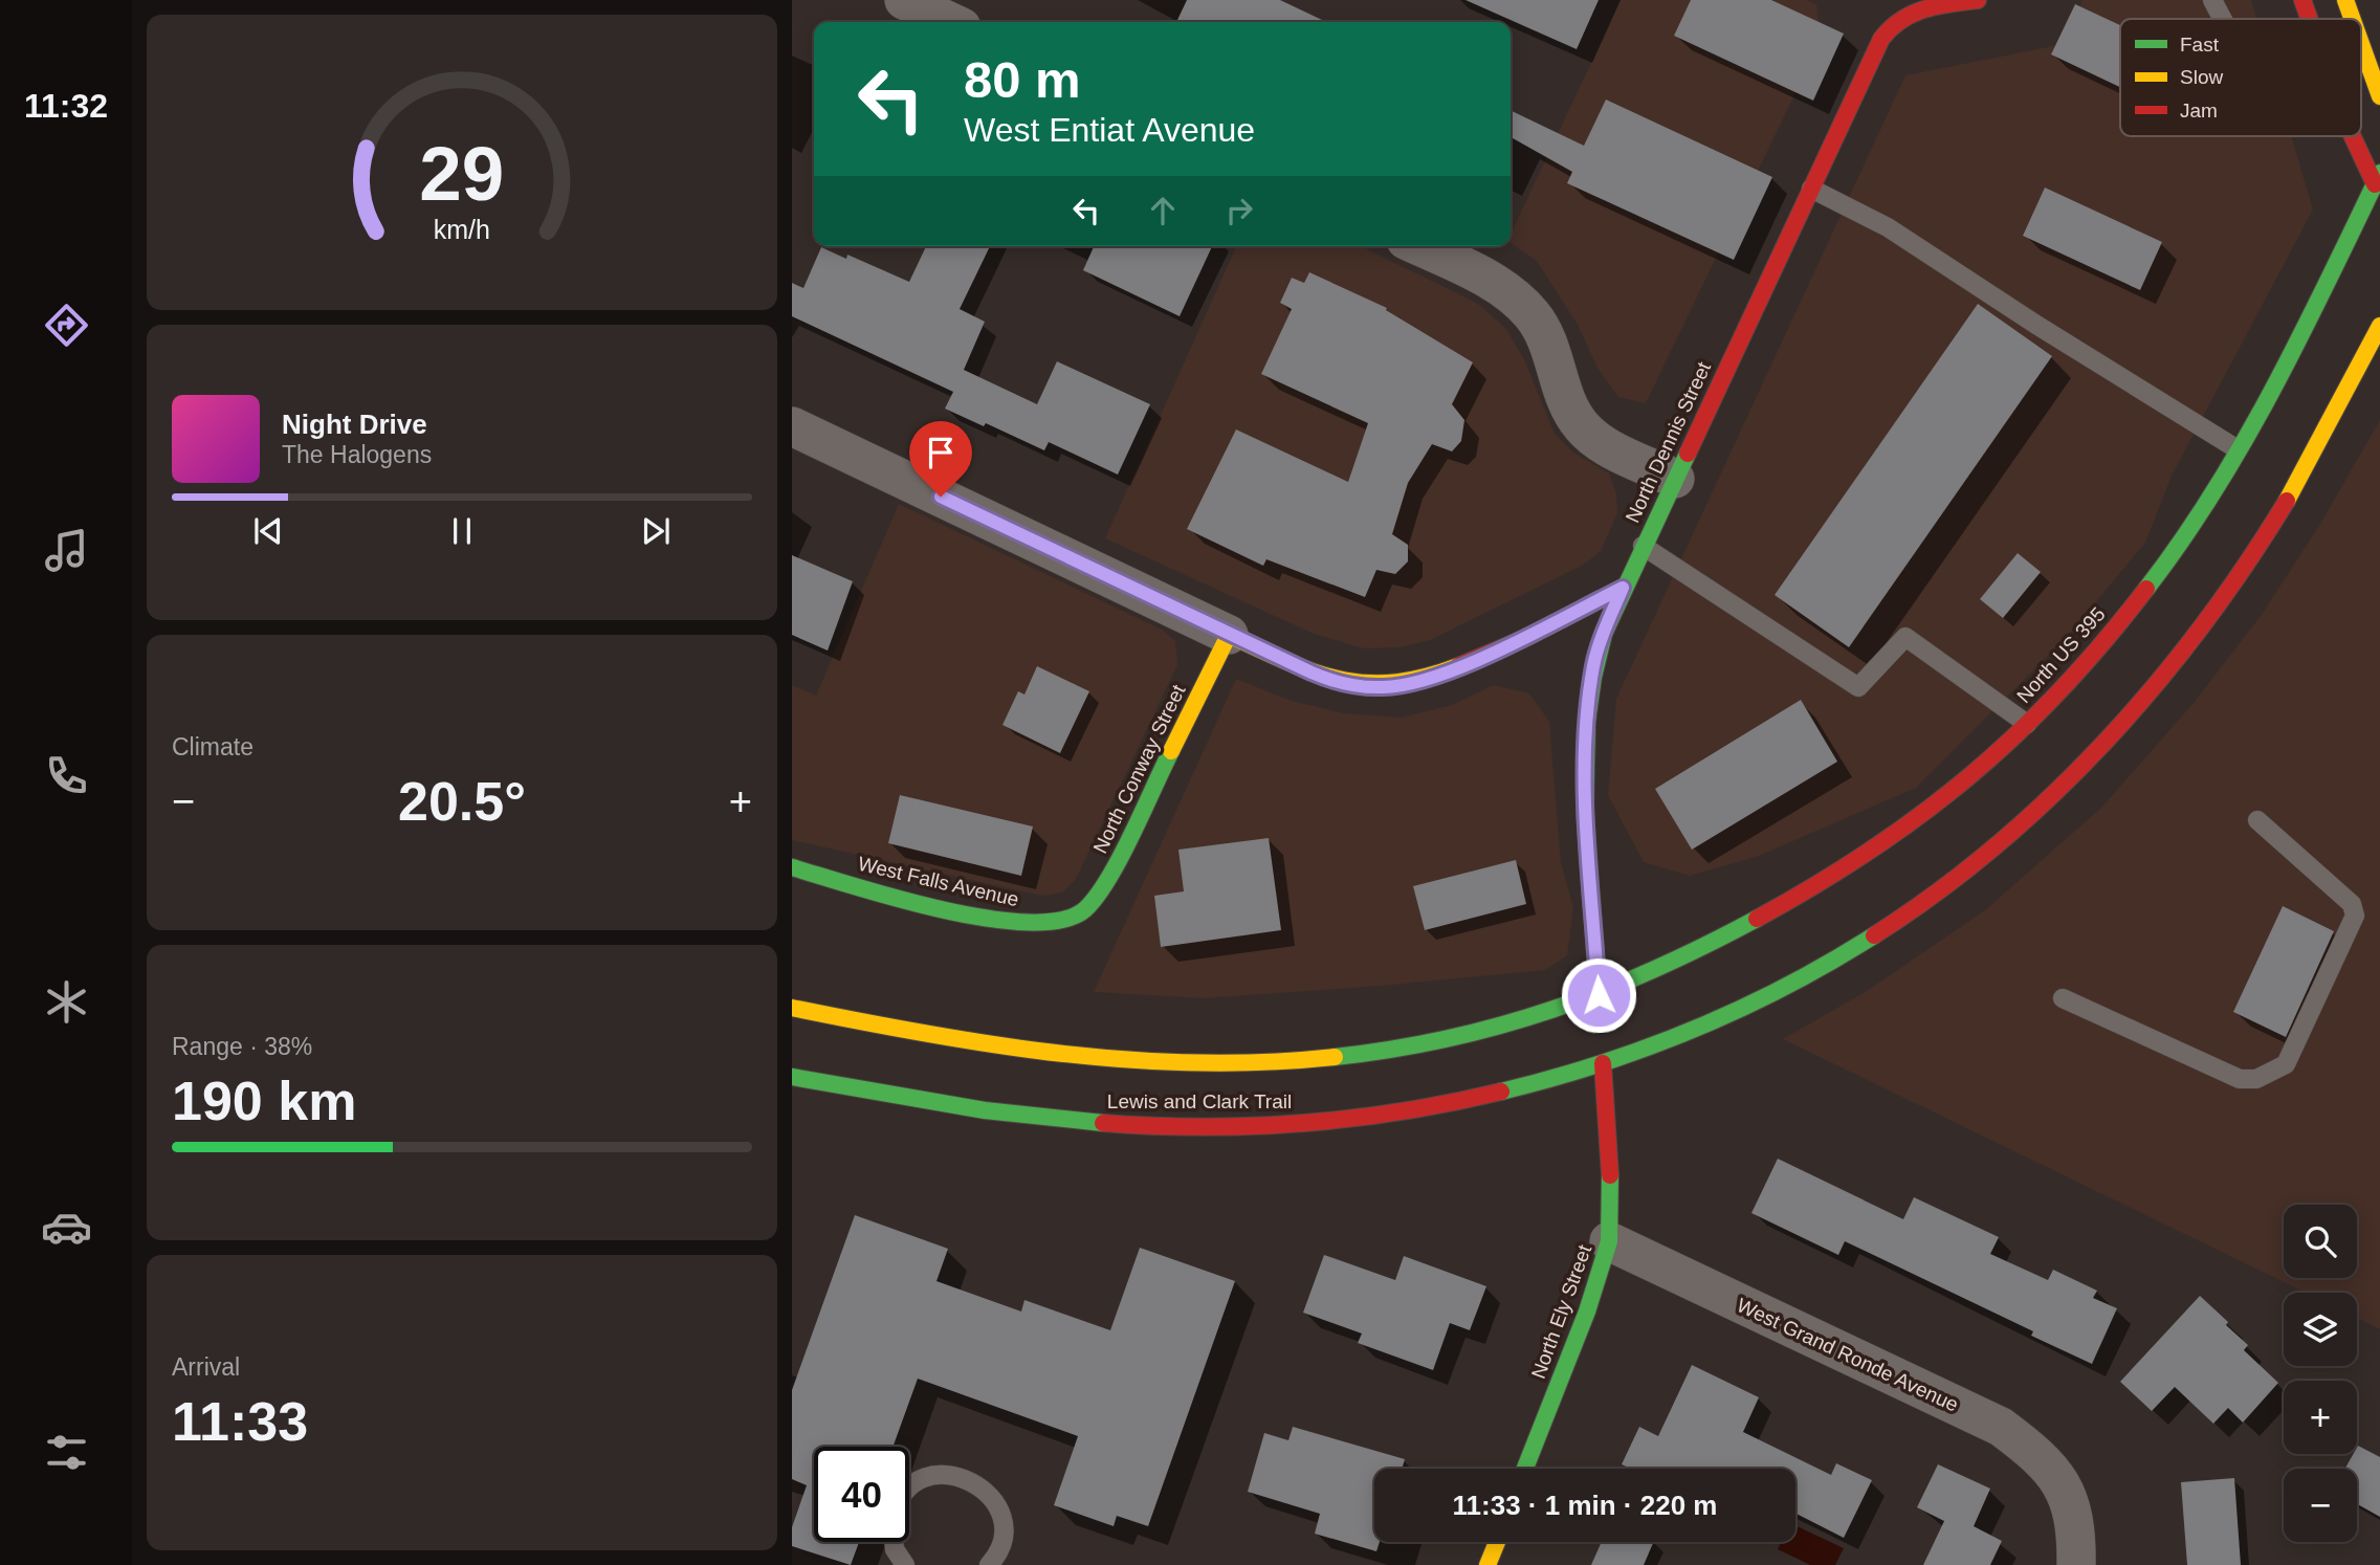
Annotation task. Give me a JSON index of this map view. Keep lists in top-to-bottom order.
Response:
{
  "streets": {
    "main road": [
      "North Dennis Street",
      "North US 395",
      "North Conway Street",
      "West Falls Avenue",
      "Lewis and Clark Trail",
      "North Ely Street"
    ],
    "street": ["West Grand Ronde Avenue"]
  },
  "crossings": [
    ["North Dennis Street", "North US 395"],
    ["North Dennis Street", "Lewis and Clark Trail"],
    ["North US 395", "Lewis and Clark Trail"],
    ["North Conway Street", "West Falls Avenue"],
    ["Lewis and Clark Trail", "North Ely Street"],
    ["North Ely Street", "West Grand Ronde Avenue"]
  ],
  "legend": ["Fast", "Slow", "Jam"],
  "page": {
    "tabs": "11:32",
    "turn": ["80 m", "West Entiat Avenue"],
    "song": ["Night Drive", "The Halogens"],
    "tile": [
      "Climate",
      ["Range · 38%", "190 km"],
      ["Arrival", "11:33"]
    ],
    "heat": ["−", "20.5°", "+"],
    "map_buttons": ["+", "−"],
    "limit": "40",
    "trip": "11:33 · 1 min · 220 m",
    "gauge": ["29", "km/h"]
  }
}
